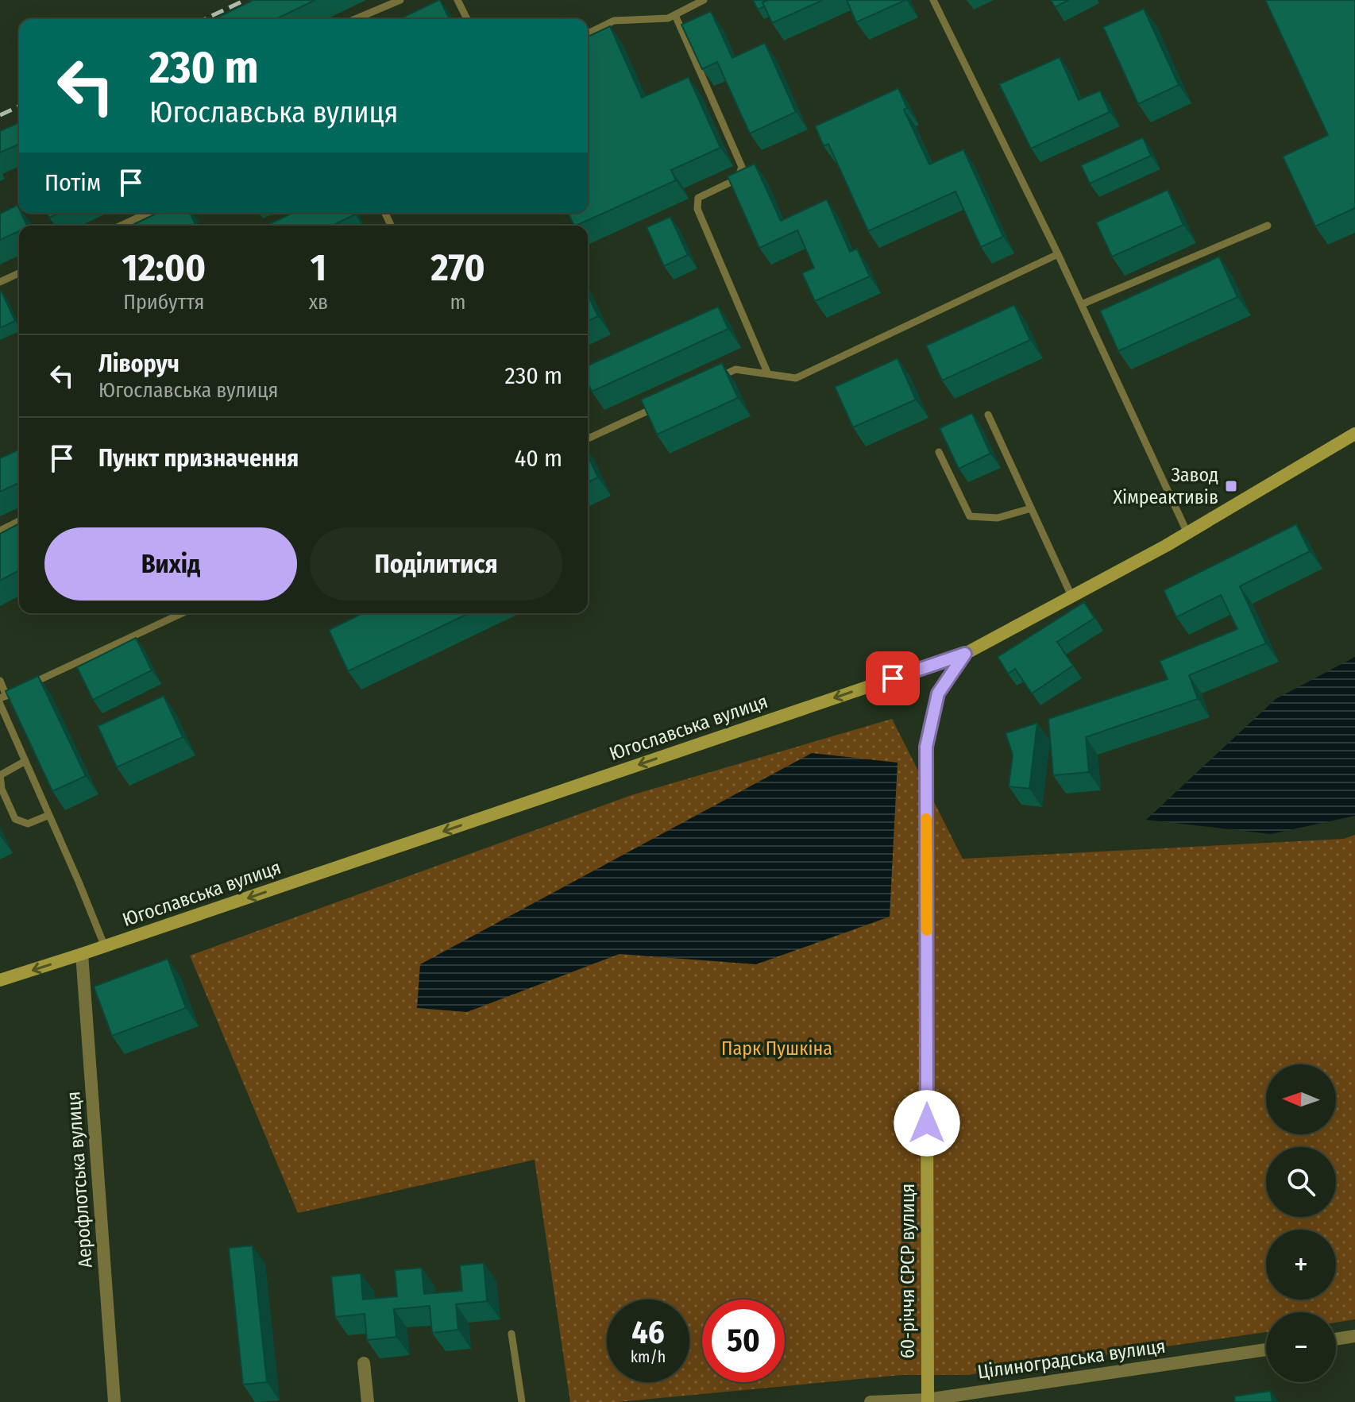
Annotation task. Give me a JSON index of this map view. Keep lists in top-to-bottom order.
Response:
{
  "streets": {
    "main road": ["Югославська вулиця", "60-річчя СРСР вулиця"],
    "street": ["Аерофлотська вулиця", "Цілиноградська вулиця"]
  },
  "crossings": [
    ["Югославська вулиця", "Аерофлотська вулиця"],
    ["Югославська вулиця", "60-річчя СРСР вулиця"],
    ["60-річчя СРСР вулиця", "Цілиноградська вулиця"]
  ],
  "one_way": ["Югославська вулиця"],
  "parks": ["Парк Пушкіна"],
  "places": {
    "transit": ["Завод Хімреактивів"]
  },
  "north": "left",
  "page": {
    "turn": ["230 m", "Югославська вулиця"],
    "then": "Потім",
    "eta": [
      "12:00",
      "Прибуття",
      "1",
      "хв",
      "270",
      "m"
    ],
    "list": [
      {
        "name": "Ліворуч",
        "note": "Югославська вулиця",
        "value": "230 m"
      },
      {
        "name": "Пункт призначення",
        "value": "40 m"
      }
    ],
    "buttons": ["Вихід", "Поділитися"],
    "map_buttons": ["+", "−"],
    "speed": "46 km/h",
    "limit": "50"
  }
}
